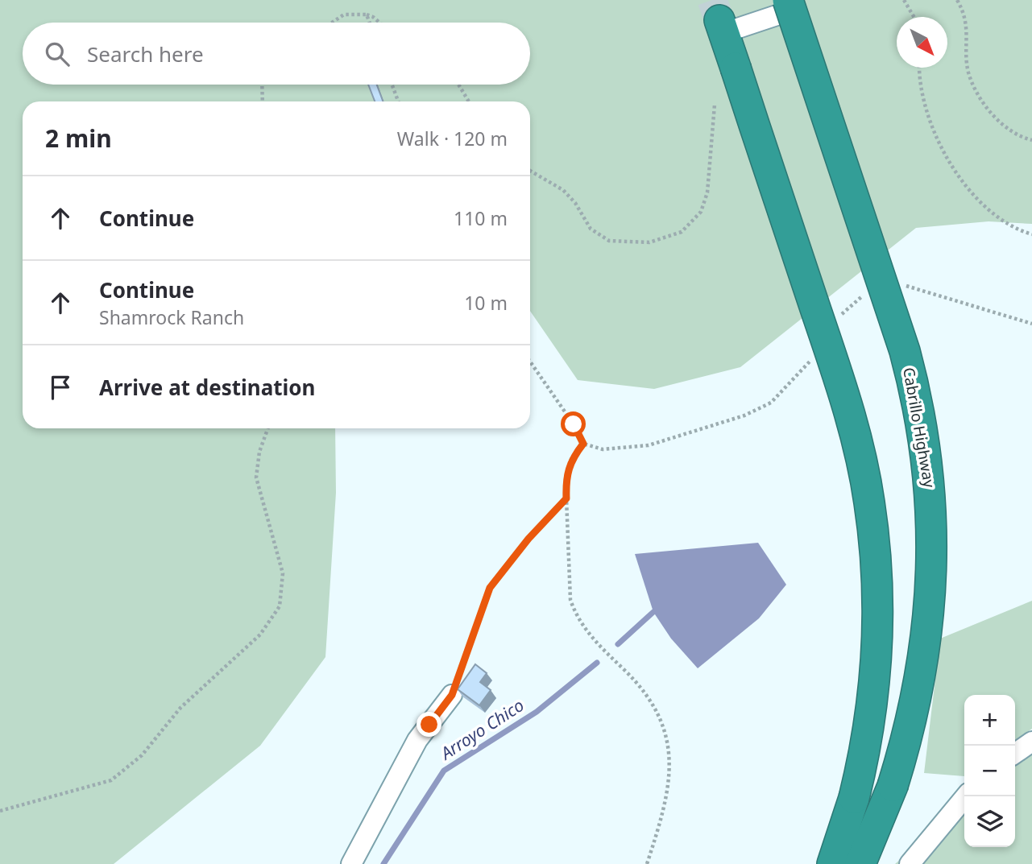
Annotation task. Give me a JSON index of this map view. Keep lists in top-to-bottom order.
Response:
{
  "streets": {
    "highway": ["Cabrillo Highway"]
  },
  "water": ["Arroyo Chico"],
  "north": "bottom right",
  "page": {
    "search": "Search here",
    "heading": ["2 min", "Walk · 120 m"],
    "list": [
      ["Continue", "110 m"],
      ["Continue", "Shamrock Ranch", "10 m"],
      "Arrive at destination"
    ],
    "map_buttons": ["+", "−"]
  }
}
